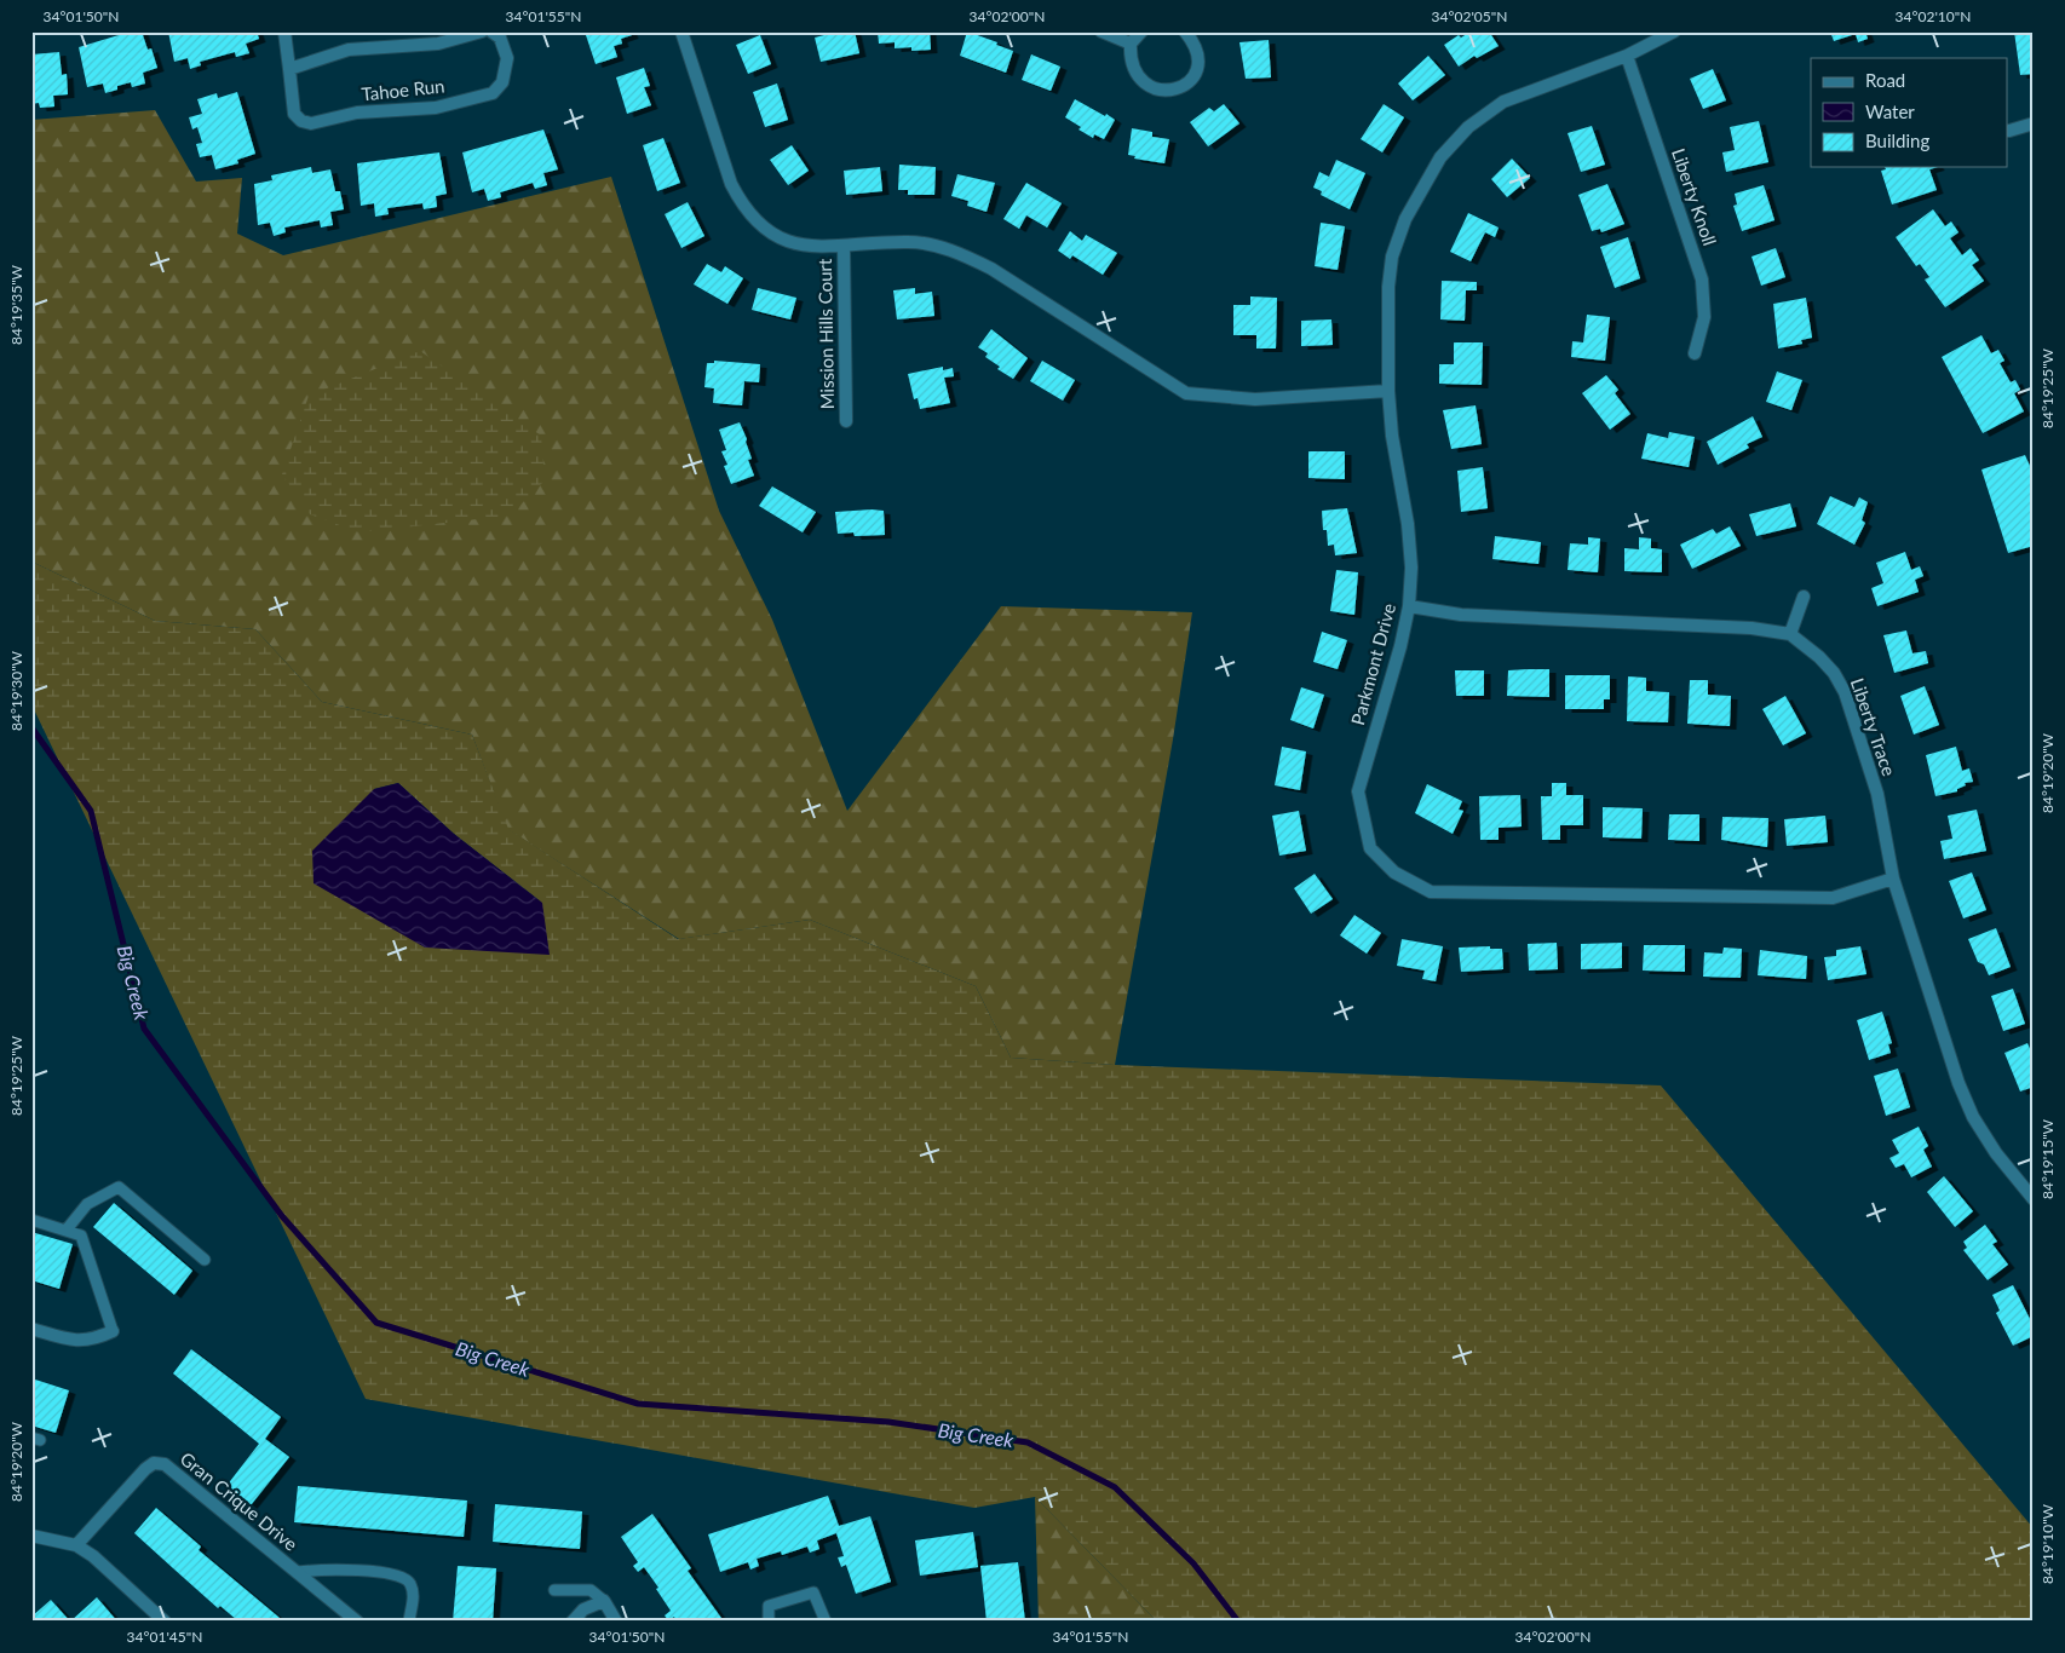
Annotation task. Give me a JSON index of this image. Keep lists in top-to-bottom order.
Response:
{
  "streets": {
    "street": [
      "Tahoe Run",
      "Liberty Knoll",
      "Mission Hills Court",
      "Parkmont Drive",
      "Liberty Trace",
      "Gran Crique Drive"
    ]
  },
  "crossings": [
    ["Liberty Knoll", "Parkmont Drive"],
    ["Parkmont Drive", "Liberty Trace"]
  ],
  "water": ["Big Creek"],
  "legend": ["Road", "Water", "Building"],
  "coordinates": [
    "34°01'50\"N",
    "34°01'55\"N",
    "34°02'00\"N",
    "34°02'05\"N",
    "34°02'10\"N",
    "84°19'35\"W",
    "84°19'25\"W",
    "84°19'30\"W",
    "84°19'20\"W",
    "84°19'15\"W",
    "84°19'10\"W",
    "34°01'45\"N"
  ]
}
